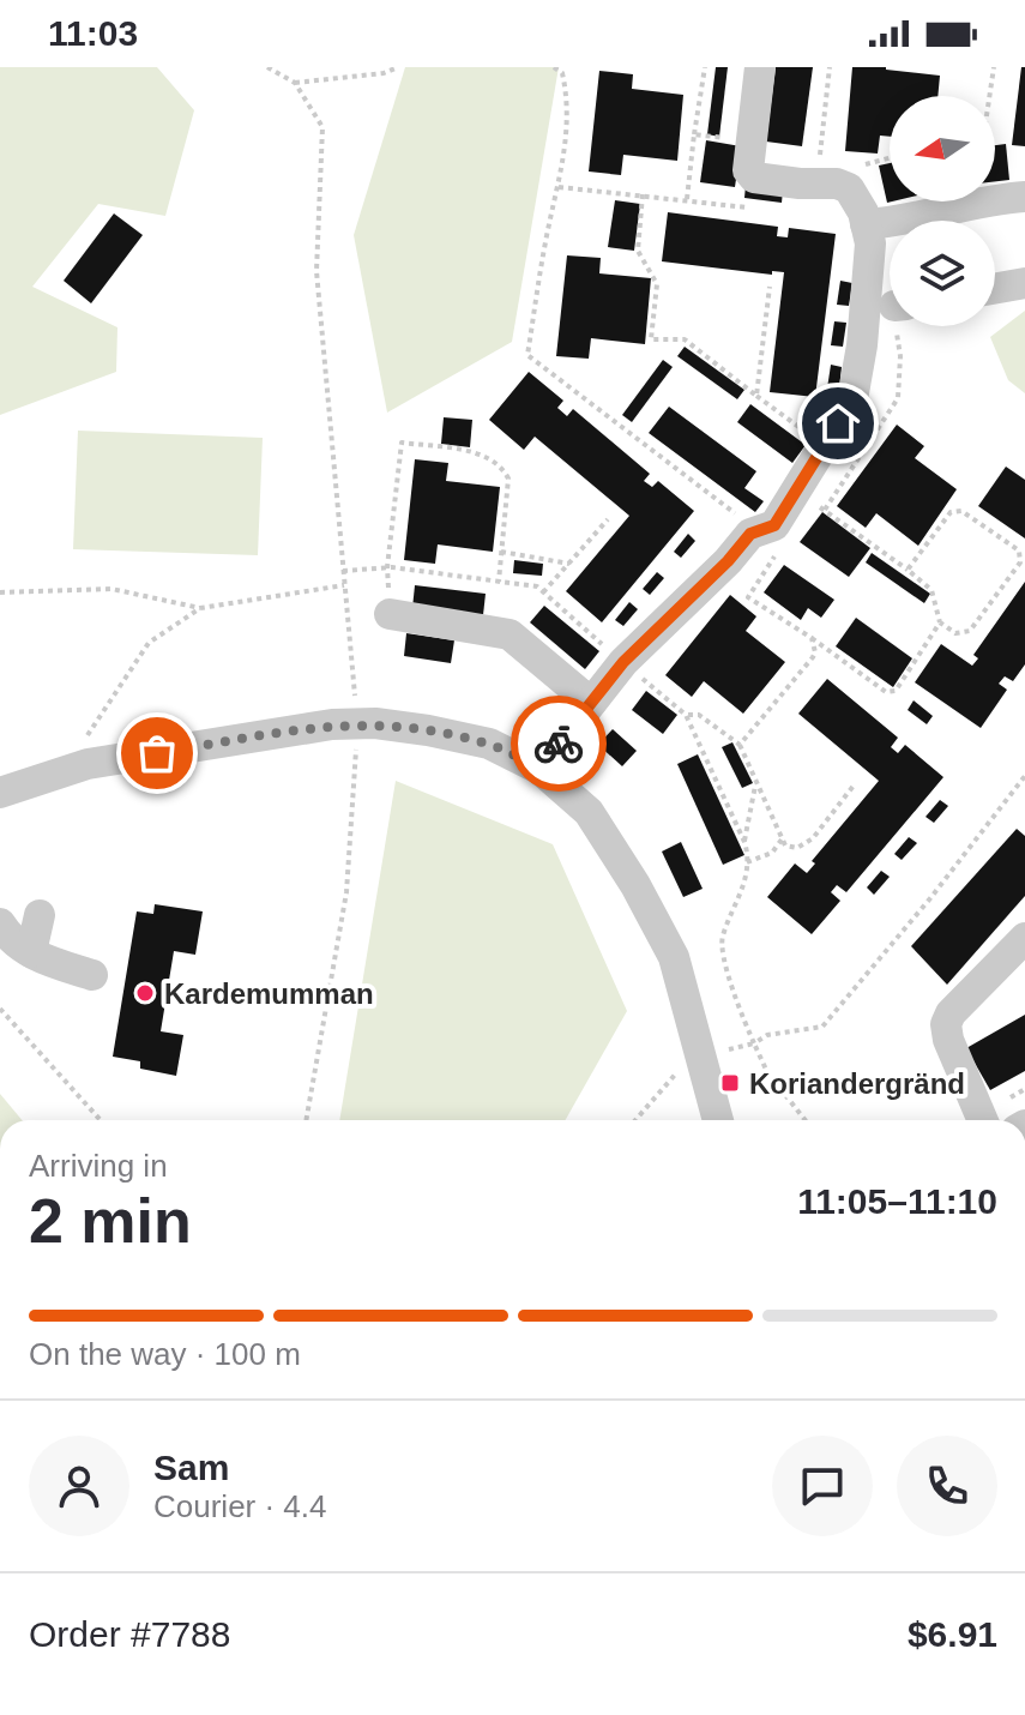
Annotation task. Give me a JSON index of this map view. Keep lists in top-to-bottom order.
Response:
{
  "places": {
    "other": ["Kardemumman"],
    "transit": ["Koriandergränd"]
  },
  "north": "left",
  "page": {
    "status": "11:03",
    "heading": ["2 min", "Arriving in", "11:05–11:10"],
    "panel": [
      "Sam",
      "Courier · 4.4",
      "Order #7788",
      "$6.91"
    ],
    "bar": "On the way · 100 m"
  }
}
